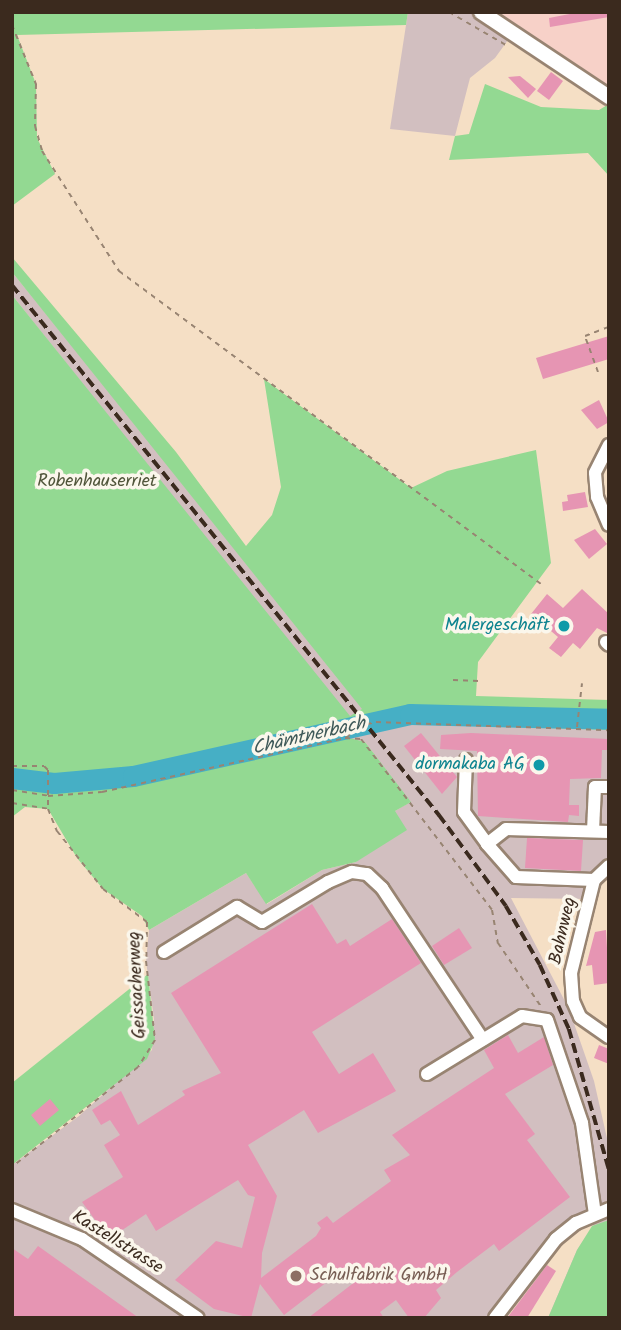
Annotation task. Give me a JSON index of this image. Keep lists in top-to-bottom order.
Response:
{
  "streets": {
    "street": ["Bahnweg", "Kastellstrasse"],
    "path": ["Geissacherweg"]
  },
  "water": ["Chämtnerbach"],
  "parks": ["Robenhauserriet"],
  "places": ["Malergeschäft", "dormakaba AG", "Schulfabrik GmbH"]
}
